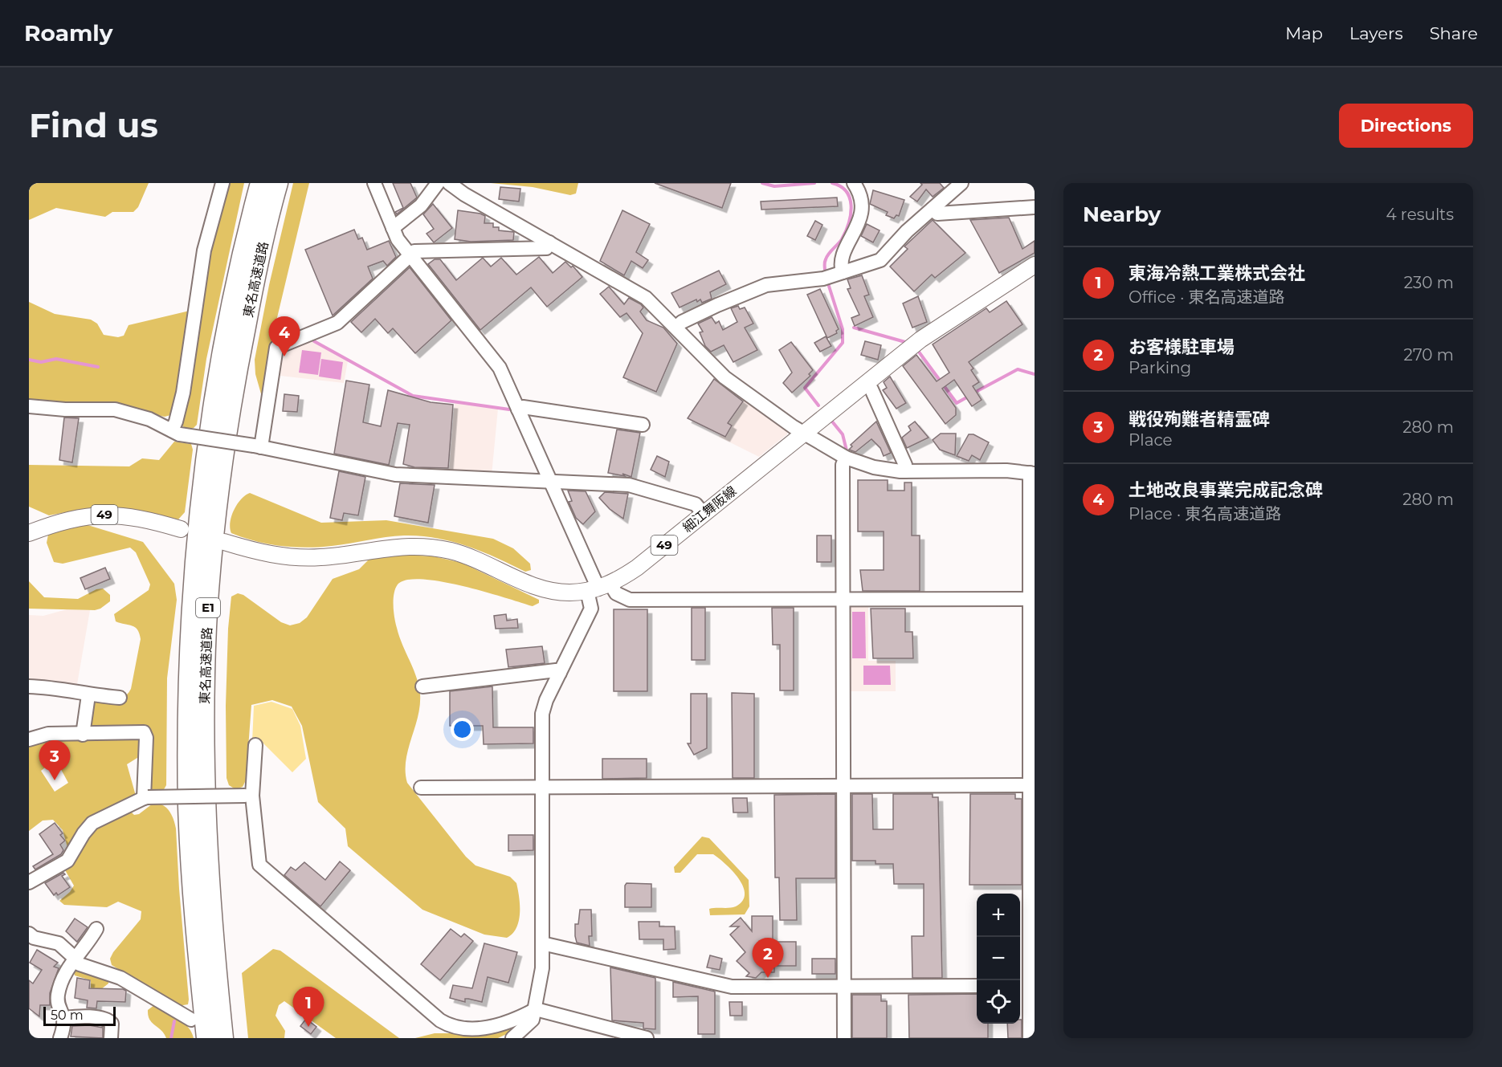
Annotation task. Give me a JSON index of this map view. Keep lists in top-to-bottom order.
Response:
{
  "streets": {
    "highway": ["東名高速道路", "E1"],
    "main road": ["細江舞阪線", "49"]
  },
  "scale_bar": "50 m",
  "page": {
    "header": "Roamly",
    "nav": ["Map", "Layers", "Share"],
    "buttons": "Directions",
    "title": "Find us",
    "heading": ["Nearby", "4 results"],
    "list": [
      {
        "mark": "1",
        "name": "東海冷熱工業株式会社",
        "note": "Office · 東名高速道路",
        "value": "230 m"
      },
      {
        "mark": "2",
        "name": "お客様駐車場",
        "note": "Parking",
        "value": "270 m"
      },
      {
        "mark": "3",
        "name": "戦役殉難者精霊碑",
        "note": "Place",
        "value": "280 m"
      },
      {
        "mark": "4",
        "name": "土地改良事業完成記念碑",
        "note": "Place · 東名高速道路",
        "value": "280 m"
      }
    ],
    "pins": [
      "4",
      "3",
      "2",
      "1"
    ],
    "map_buttons": ["+", "−"],
    "scale": "50 m"
  }
}
